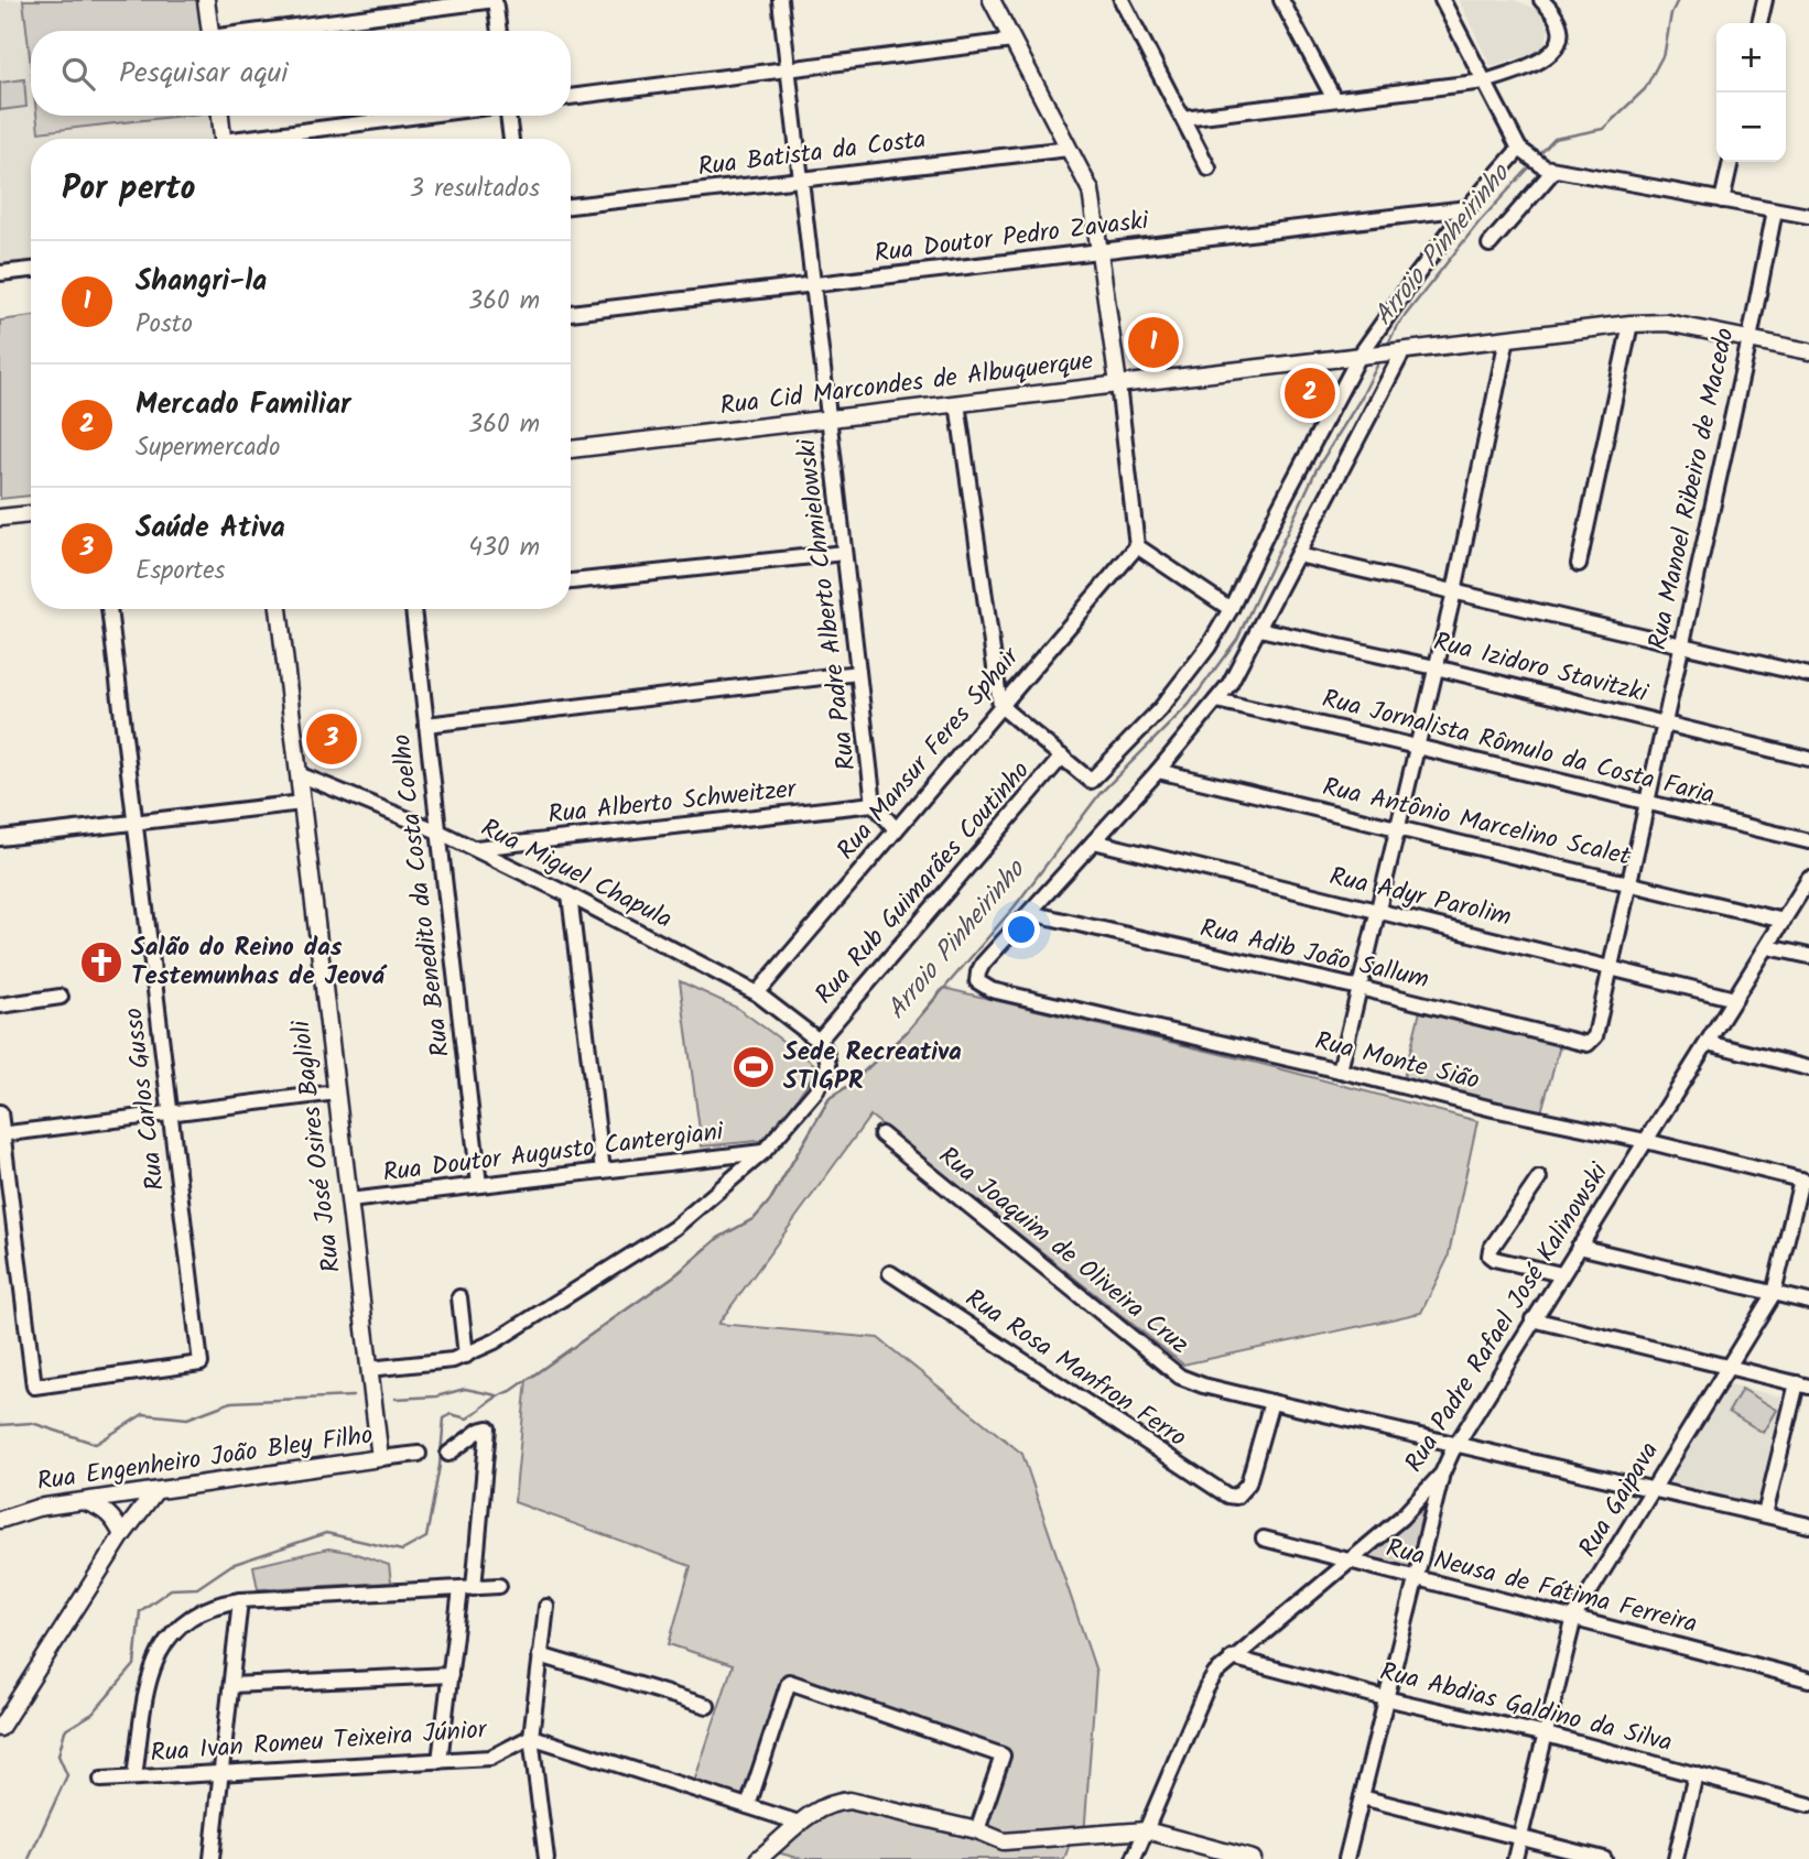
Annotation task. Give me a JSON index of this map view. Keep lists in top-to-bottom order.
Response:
{
  "streets": {
    "street": [
      "Rua Batista da Costa",
      "Rua Doutor Pedro Zavaski",
      "Rua Cid Marcondes de Albuquerque",
      "Rua Manoel Ribeiro de Macedo",
      "Rua Padre Alberto Chmielowski",
      "Rua Izidoro Stavitzki",
      "Rua Jornalista Rômulo da Costa Faria",
      "Rua Mansur Feres Sphair",
      "Rua Alberto Schweitzer",
      "Rua Antônio Marcelino Scalet",
      "Rua Miguel Chapula",
      "Rua Rub Guimarães Coutinho",
      "Rua Benedito da Costa Coelho",
      "Rua Adyr Parolim",
      "Rua Adib João Sallum",
      "Rua Monte Sião",
      "Rua Carlos Gusso",
      "Rua José Osires Baglioli",
      "Rua Doutor Augusto Cantergiani",
      "Rua Joaquim de Oliveira Cruz",
      "Rua Padre Rafael José Kalinowski",
      "Rua Rosa Manfron Ferro",
      "Rua Engenheiro João Bley Filho",
      "Rua Gaipava",
      "Rua Neusa de Fátima Ferreira",
      "Rua Abdias Galdino da Silva",
      "Rua Ivan Romeu Teixeira Júnior"
    ]
  },
  "crossings": [
    ["Rua Batista da Costa", "Rua Padre Alberto Chmielowski"],
    ["Rua Doutor Pedro Zavaski", "Rua Padre Alberto Chmielowski"],
    ["Rua Cid Marcondes de Albuquerque", "Rua Manoel Ribeiro de Macedo"],
    ["Rua Cid Marcondes de Albuquerque", "Rua Padre Alberto Chmielowski"],
    ["Rua Manoel Ribeiro de Macedo", "Rua Izidoro Stavitzki"],
    ["Rua Manoel Ribeiro de Macedo", "Rua Jornalista Rômulo da Costa Faria"],
    ["Rua Manoel Ribeiro de Macedo", "Rua Antônio Marcelino Scalet"],
    ["Rua Manoel Ribeiro de Macedo", "Rua Adyr Parolim"],
    ["Rua Manoel Ribeiro de Macedo", "Rua Adib João Sallum"],
    ["Rua Padre Alberto Chmielowski", "Rua Alberto Schweitzer"],
    ["Rua Mansur Feres Sphair", "Rua Miguel Chapula"],
    ["Rua Alberto Schweitzer", "Rua Miguel Chapula"],
    ["Rua Antônio Marcelino Scalet", "Rua Padre Rafael José Kalinowski"],
    ["Rua Miguel Chapula", "Rua Rub Guimarães Coutinho"],
    ["Rua Miguel Chapula", "Rua Benedito da Costa Coelho"],
    ["Rua Miguel Chapula", "Rua José Osires Baglioli"],
    ["Rua Benedito da Costa Coelho", "Rua Doutor Augusto Cantergiani"],
    ["Rua Adyr Parolim", "Rua Padre Rafael José Kalinowski"],
    ["Rua Adib João Sallum", "Rua Monte Sião"],
    ["Rua Monte Sião", "Rua Padre Rafael José Kalinowski"],
    ["Rua Monte Sião", "Rua Gaipava"],
    ["Rua José Osires Baglioli", "Rua Doutor Augusto Cantergiani"],
    ["Rua José Osires Baglioli", "Rua Engenheiro João Bley Filho"],
    ["Rua Joaquim de Oliveira Cruz", "Rua Padre Rafael José Kalinowski"],
    ["Rua Joaquim de Oliveira Cruz", "Rua Rosa Manfron Ferro"],
    ["Rua Joaquim de Oliveira Cruz", "Rua Gaipava"],
    ["Rua Padre Rafael José Kalinowski", "Rua Neusa de Fátima Ferreira"],
    ["Rua Padre Rafael José Kalinowski", "Rua Abdias Galdino da Silva"],
    ["Rua Gaipava", "Rua Neusa de Fátima Ferreira"],
    ["Rua Gaipava", "Rua Abdias Galdino da Silva"]
  ],
  "water": ["Arroio Pinheirinho"],
  "places": {
    "church": ["Salão do Reino das Testemunhas de Jeová"],
    "sports": ["Sede Recreativa STIGPR"]
  },
  "page": {
    "map_buttons": ["+", "−"],
    "search": "Pesquisar aqui",
    "heading": ["Por perto", "3 resultados"],
    "list": [
      {
        "mark": "1",
        "name": "Shangri-la",
        "note": "Posto",
        "value": "360 m"
      },
      {
        "mark": "2",
        "name": "Mercado Familiar",
        "note": "Supermercado",
        "value": "360 m"
      },
      {
        "mark": "3",
        "name": "Saúde Ativa",
        "note": "Esportes",
        "value": "430 m"
      }
    ],
    "pins": ["1", "2", "3"]
  }
}
